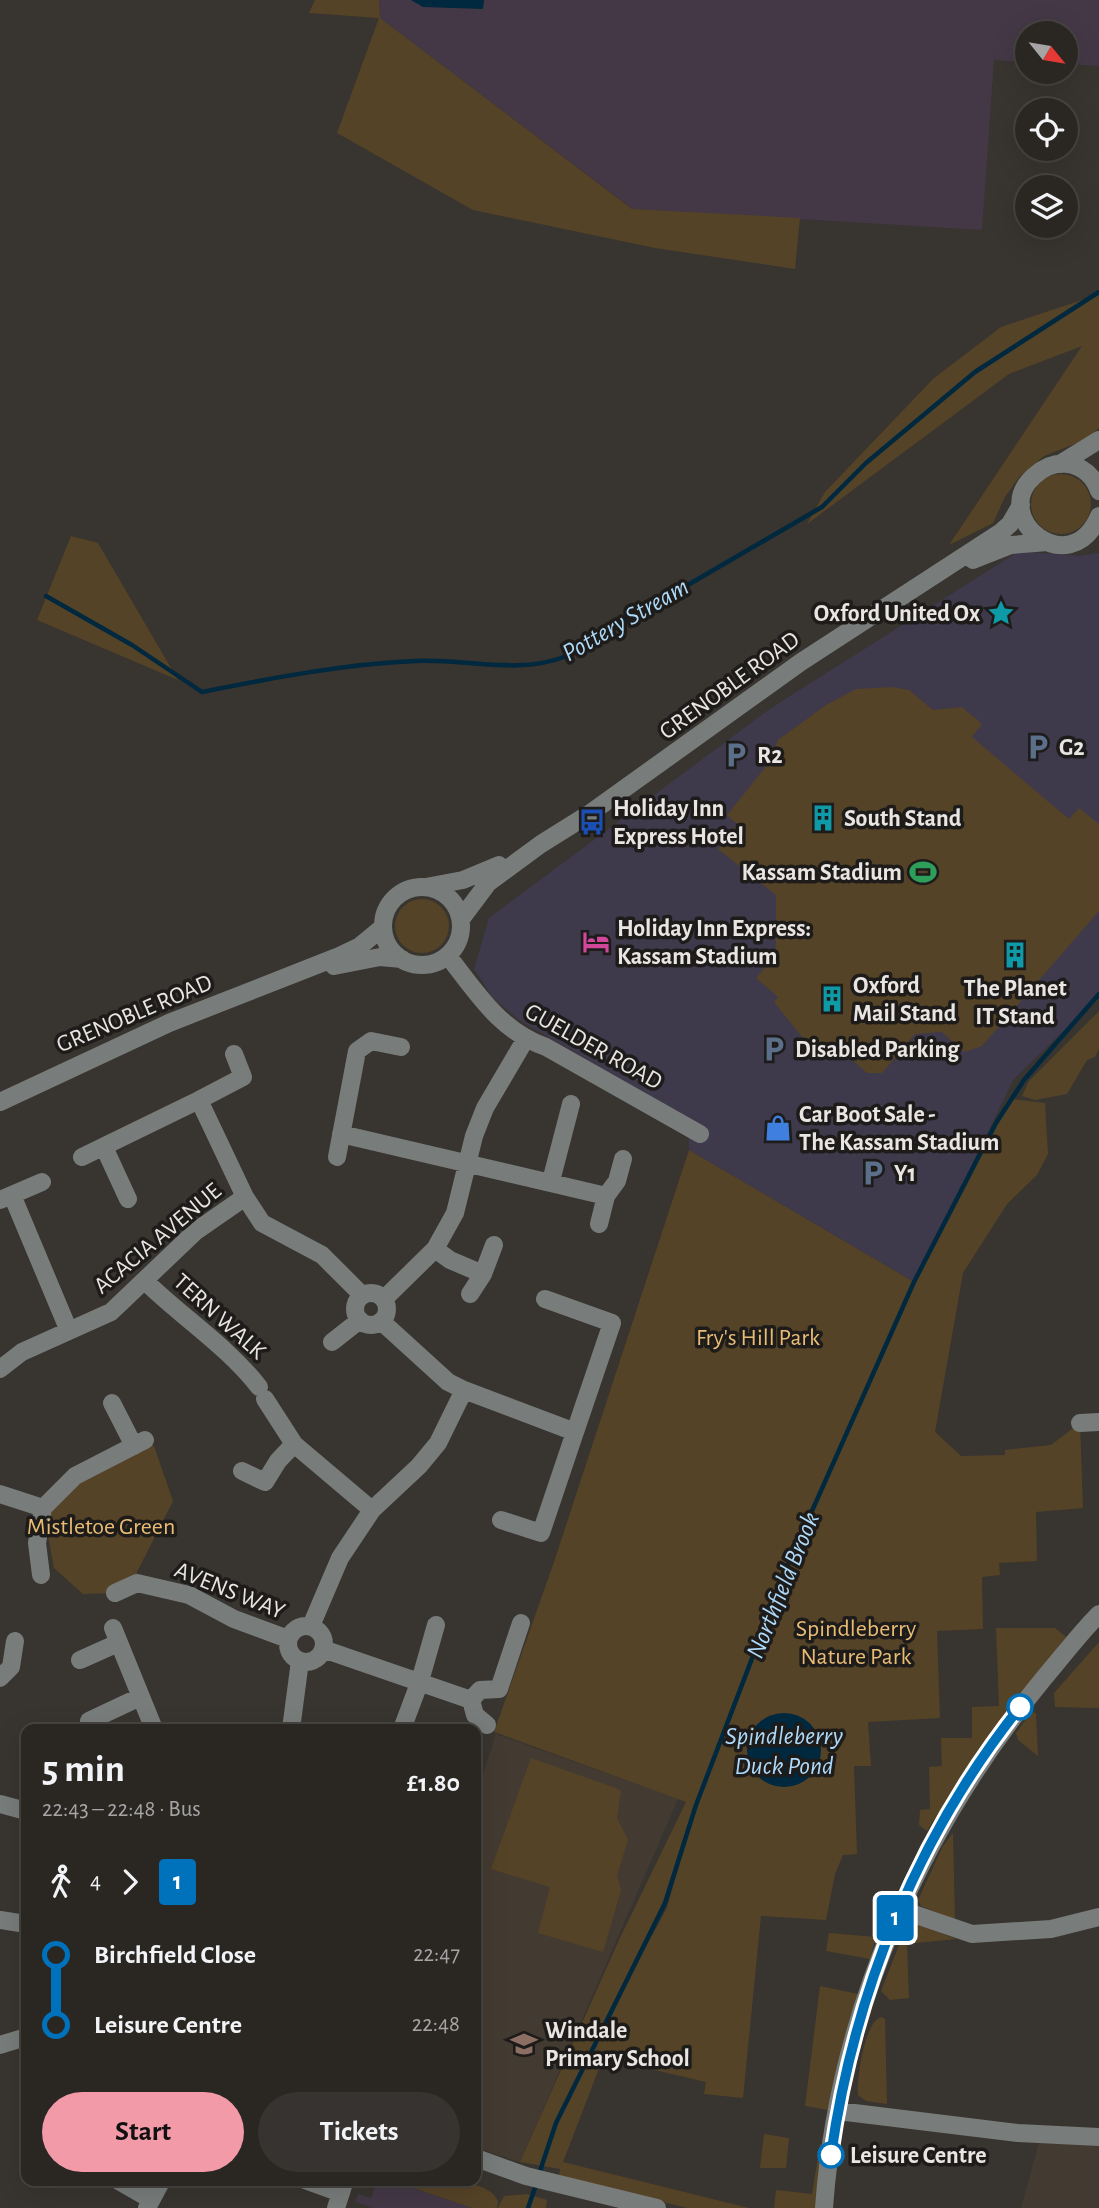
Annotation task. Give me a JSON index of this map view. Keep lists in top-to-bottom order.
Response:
{
  "streets": {
    "street": [
      "GRENOBLE ROAD",
      "GUELDER ROAD",
      "ACACIA AVENUE",
      "TERN WALK",
      "AVENS WAY"
    ]
  },
  "crossings": [
    ["GRENOBLE ROAD", "GUELDER ROAD"],
    ["ACACIA AVENUE", "TERN WALK"]
  ],
  "water": ["Pottery Stream", "Northfield Brook", "Spindleberry Duck Pond"],
  "parks": ["Fry's Hill Park", "Mistletoe Green", "Spindleberry Nature Park"],
  "places": {
    "place": ["Oxford United Ox"],
    "parking": [
      "G2",
      "R2",
      "Disabled Parking",
      "Y1"
    ],
    "building": ["South Stand", "The Planet IT Stand", "Oxford Mail Stand"],
    "bus stop": ["Holiday Inn Express Hotel"],
    "sports": ["Kassam Stadium"],
    "hotel": ["Holiday Inn Express: Kassam Stadium"],
    "shop": ["Car Boot Sale - The Kassam Stadium"],
    "school or university": ["Windale Primary School"],
    "other": ["Leisure Centre"]
  },
  "lines": ["bus line 1"],
  "north": "bottom right",
  "page": {
    "on_map": "1",
    "heading": ["5 min", "22:43 – 22:48 · Bus", "£1.80"],
    "legs": ["4", "1"],
    "list": [
      {
        "name": "Birchfield Close",
        "value": "22:47"
      },
      {
        "name": "Leisure Centre",
        "value": "22:48"
      }
    ],
    "buttons": ["Start", "Tickets"]
  }
}
